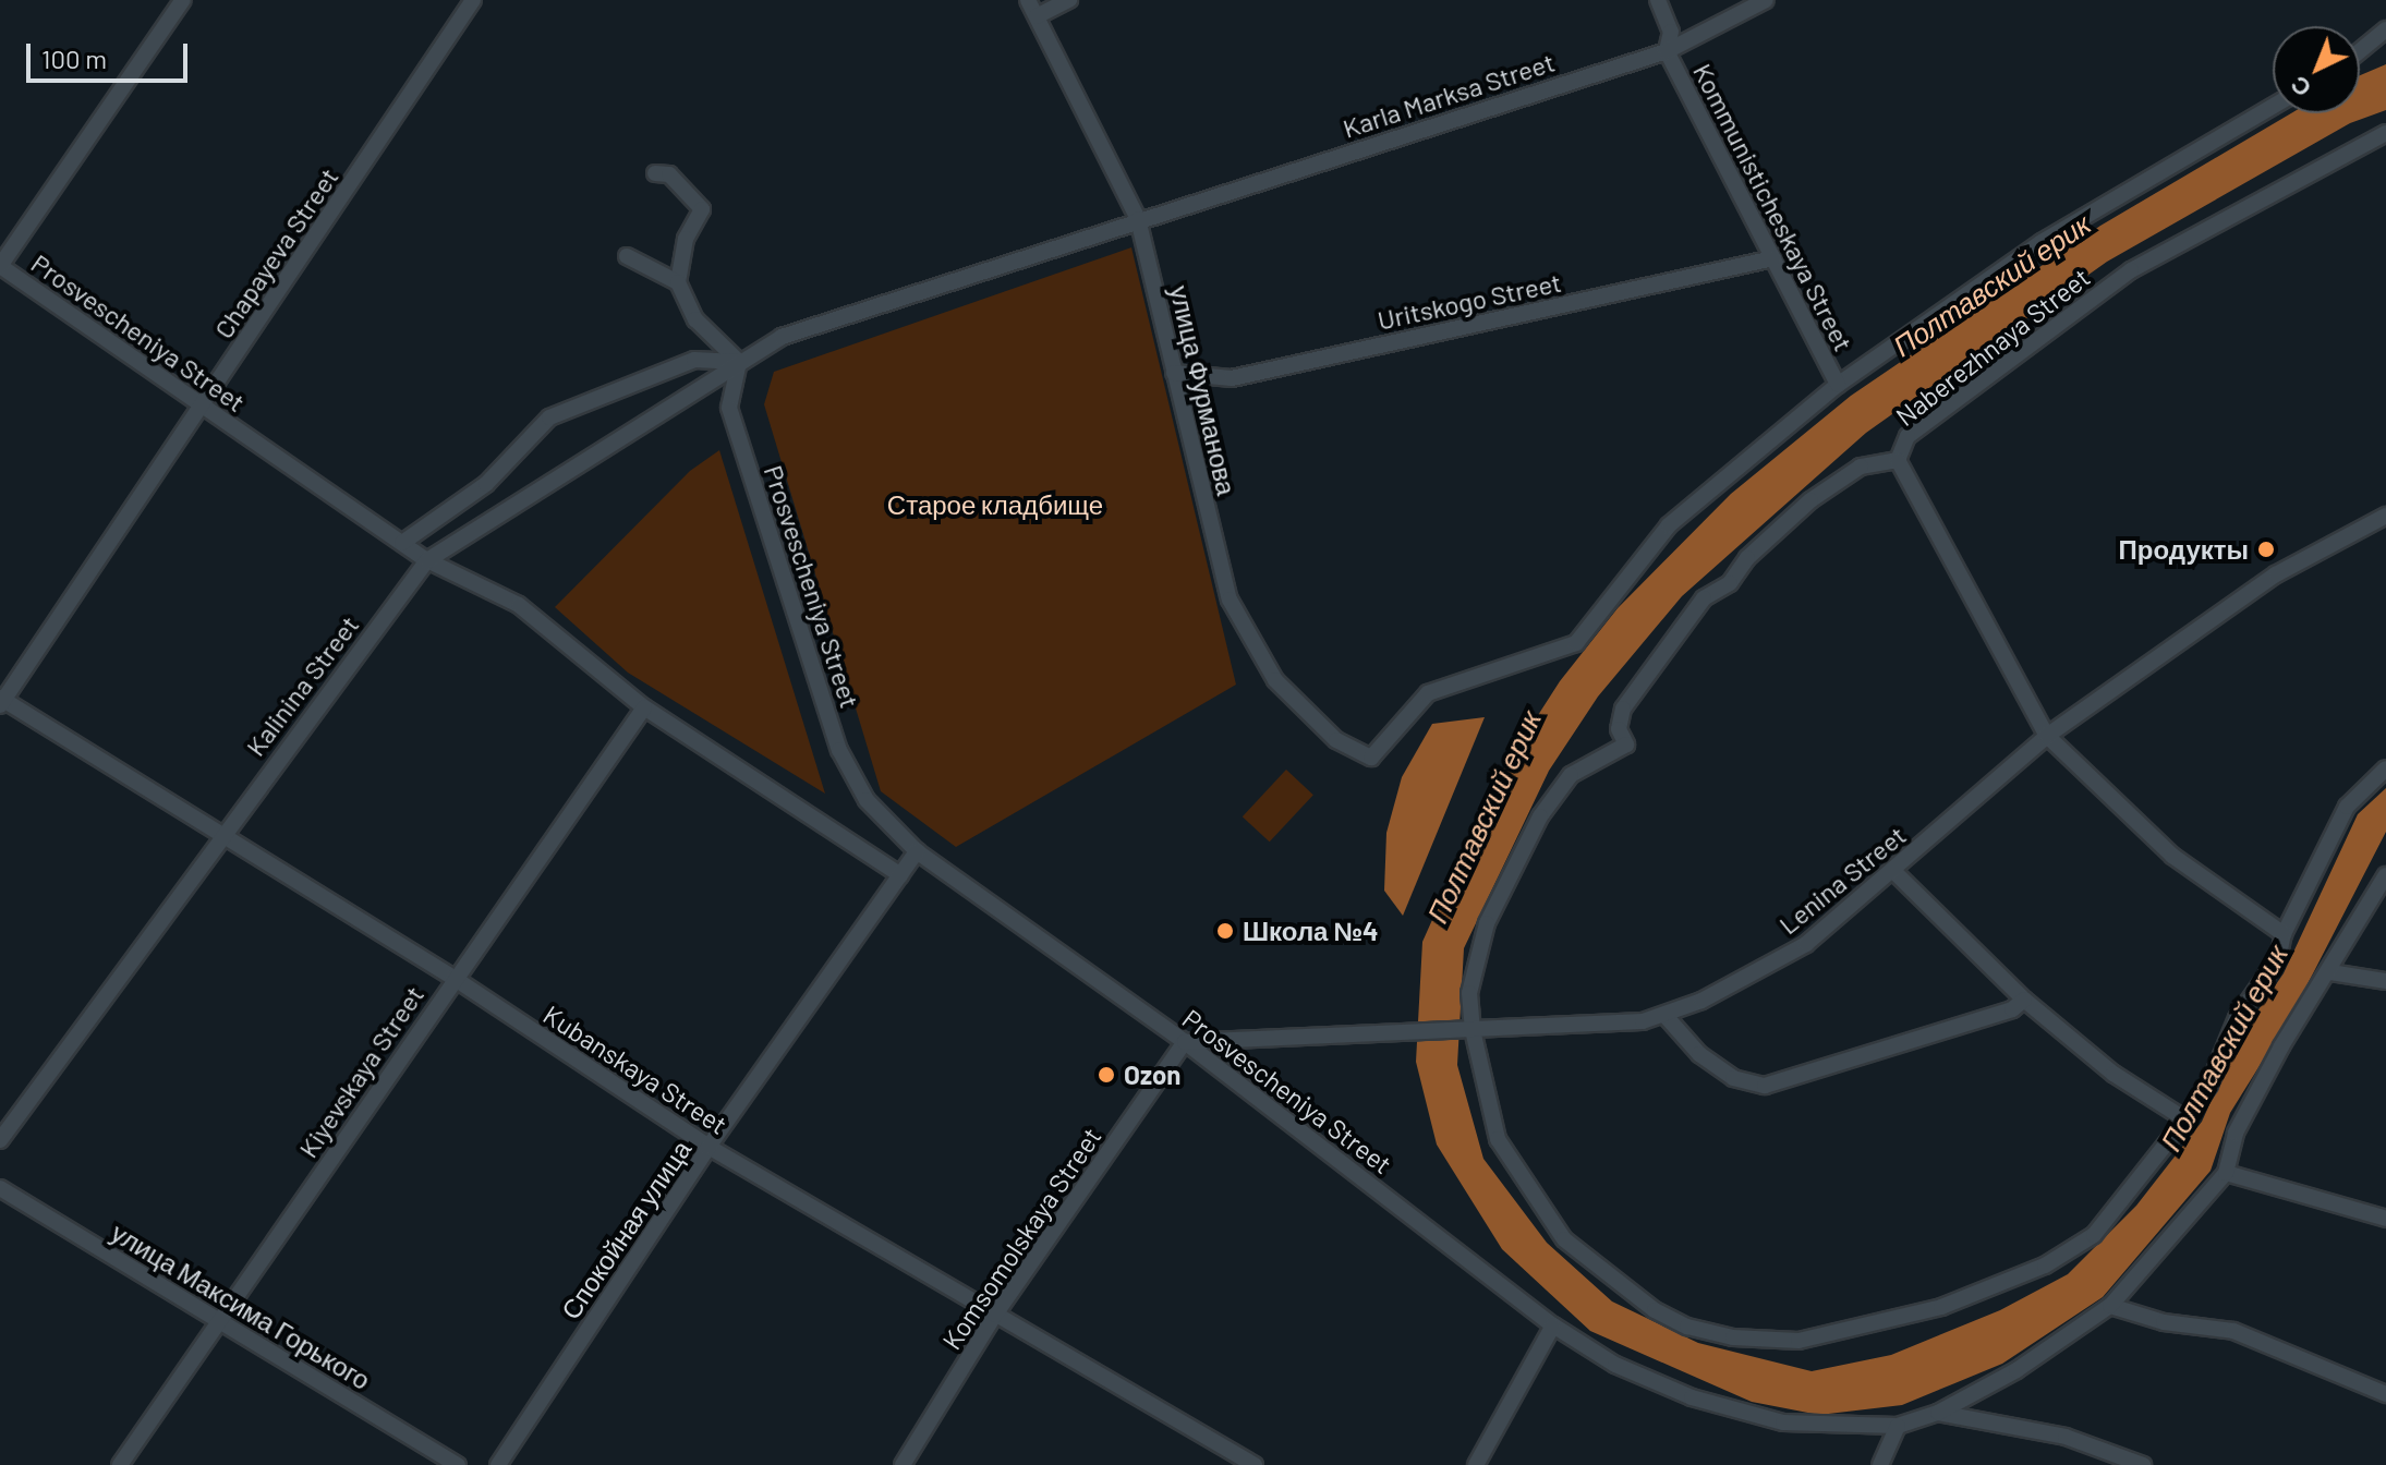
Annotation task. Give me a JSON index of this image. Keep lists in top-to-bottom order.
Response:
{
  "streets": {
    "street": [
      "Karla Marksa Street",
      "Kommunisticheskaya Street",
      "Chapayeva Street",
      "Uritskogo Street",
      "Prosvescheniya Street",
      "Naberezhnaya Street",
      "улица Фурманова",
      "Kalinina Street",
      "Lenina Street",
      "Kubanskaya Street",
      "Kiyevskaya Street",
      "Спокойная улица",
      "Komsomolskaya Street",
      "улица Максима Горького"
    ]
  },
  "crossings": [
    ["Karla Marksa Street", "Kommunisticheskaya Street"],
    ["Karla Marksa Street", "Prosvescheniya Street"],
    ["Karla Marksa Street", "улица Фурманова"],
    ["Karla Marksa Street", "Kalinina Street"],
    ["Kommunisticheskaya Street", "Uritskogo Street"],
    ["Kommunisticheskaya Street", "Naberezhnaya Street"],
    ["Chapayeva Street", "Prosvescheniya Street"],
    ["Chapayeva Street", "Kubanskaya Street"],
    ["Uritskogo Street", "улица Фурманова"],
    ["Prosvescheniya Street", "Kalinina Street"],
    ["Prosvescheniya Street", "Lenina Street"],
    ["Prosvescheniya Street", "Kiyevskaya Street"],
    ["Prosvescheniya Street", "Спокойная улица"],
    ["Prosvescheniya Street", "Komsomolskaya Street"],
    ["Naberezhnaya Street", "улица Фурманова"],
    ["Naberezhnaya Street", "Lenina Street"],
    ["Kalinina Street", "Kubanskaya Street"],
    ["Lenina Street", "Komsomolskaya Street"],
    ["Kubanskaya Street", "Kiyevskaya Street"],
    ["Kubanskaya Street", "Спокойная улица"],
    ["Kubanskaya Street", "Komsomolskaya Street"],
    ["Kiyevskaya Street", "улица Максима Горького"]
  ],
  "water": ["Полтавский ерик"],
  "parks": ["Старое кладбище"],
  "places": ["Продукты", "Школа №4", "Ozon"],
  "scale_bar": "100 m",
  "north": "bottom left"
}
